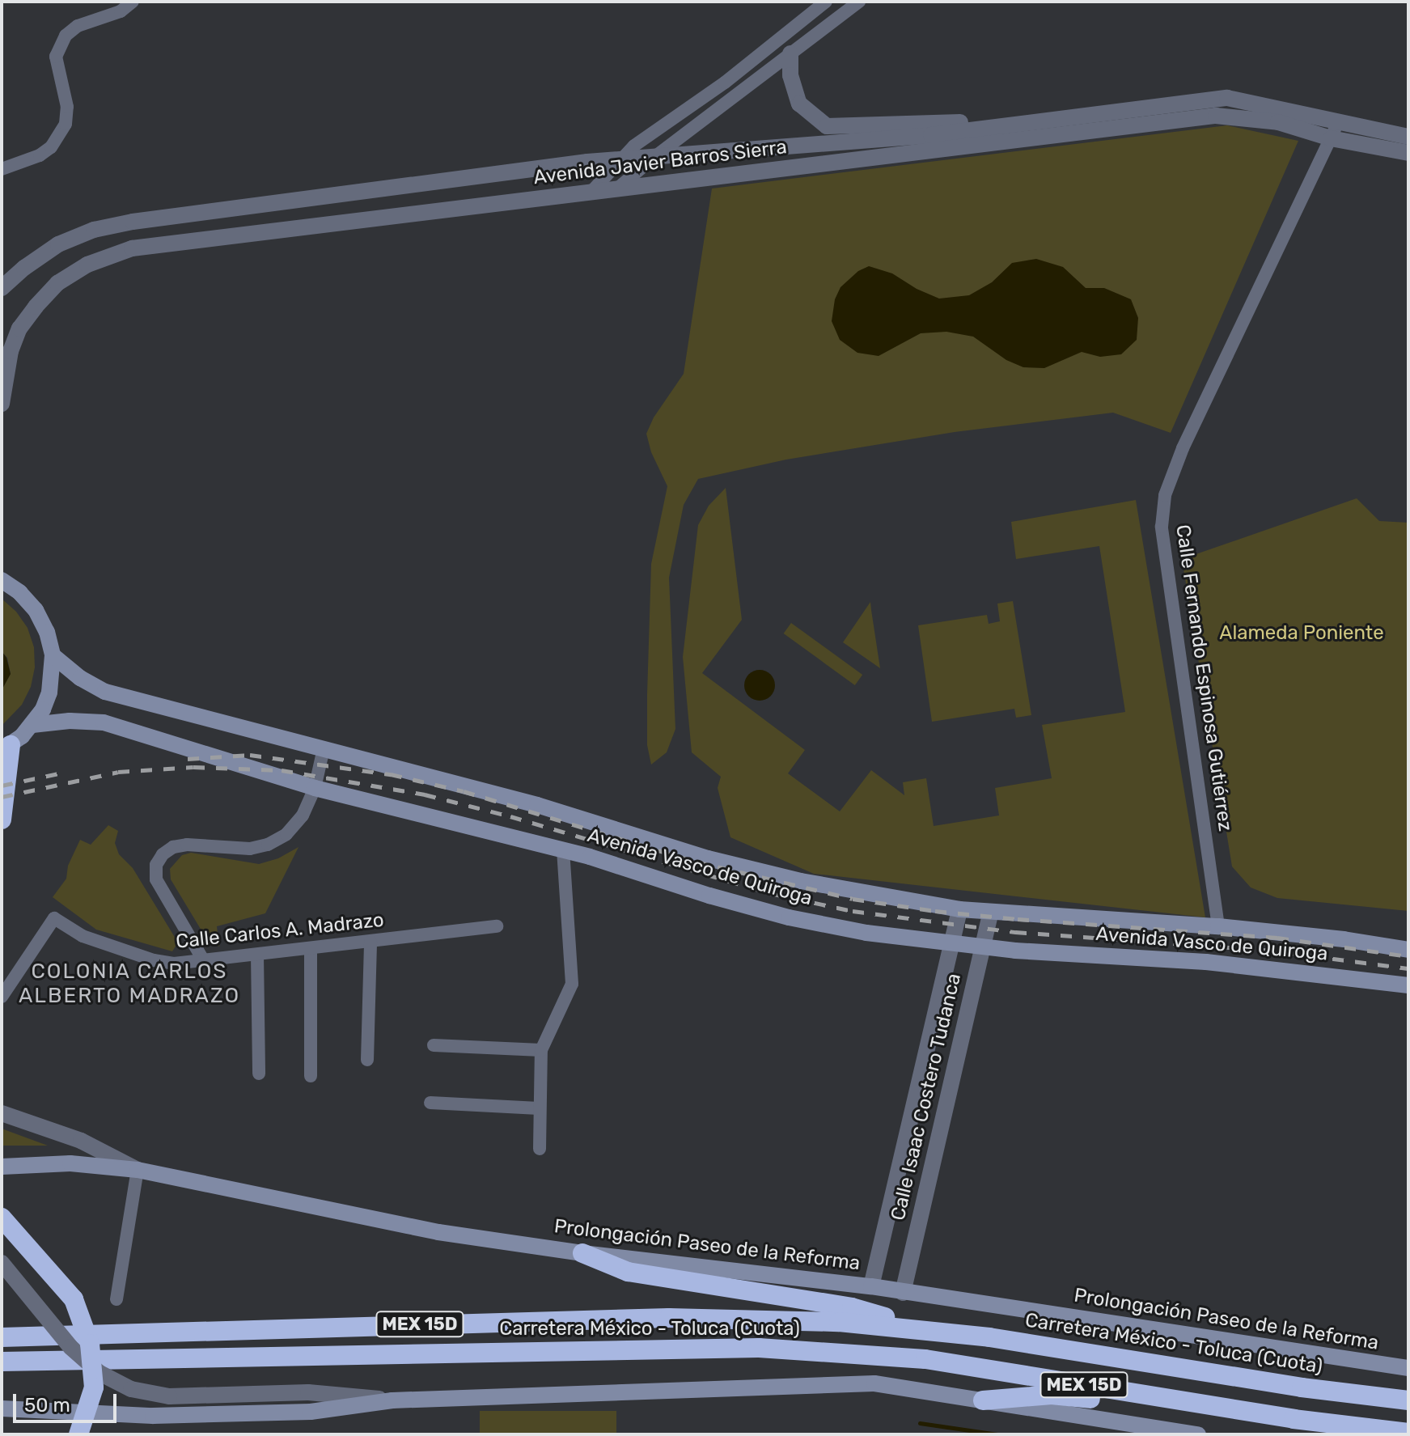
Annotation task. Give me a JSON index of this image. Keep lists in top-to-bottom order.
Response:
{
  "streets": {
    "highway": ["MEX 15D", "Carretera México - Toluca (Cuota)"],
    "main road": ["Avenida Vasco de Quiroga", "Prolongación Paseo de la Reforma"],
    "street": [
      "Avenida Javier Barros Sierra",
      "Calle Fernando Espinosa Gutiérrez",
      "Calle Carlos A. Madrazo",
      "Calle Isaac Costero Tudanca"
    ]
  },
  "crossings": [
    ["Avenida Javier Barros Sierra", "Calle Fernando Espinosa Gutiérrez"],
    ["Calle Fernando Espinosa Gutiérrez", "Avenida Vasco de Quiroga"],
    ["Avenida Vasco de Quiroga", "Calle Isaac Costero Tudanca"],
    ["Calle Isaac Costero Tudanca", "Prolongación Paseo de la Reforma"]
  ],
  "districts": ["COLONIA CARLOS ALBERTO MADRAZO"],
  "parks": ["Alameda Poniente"],
  "scale_bar": "50 m"
}
